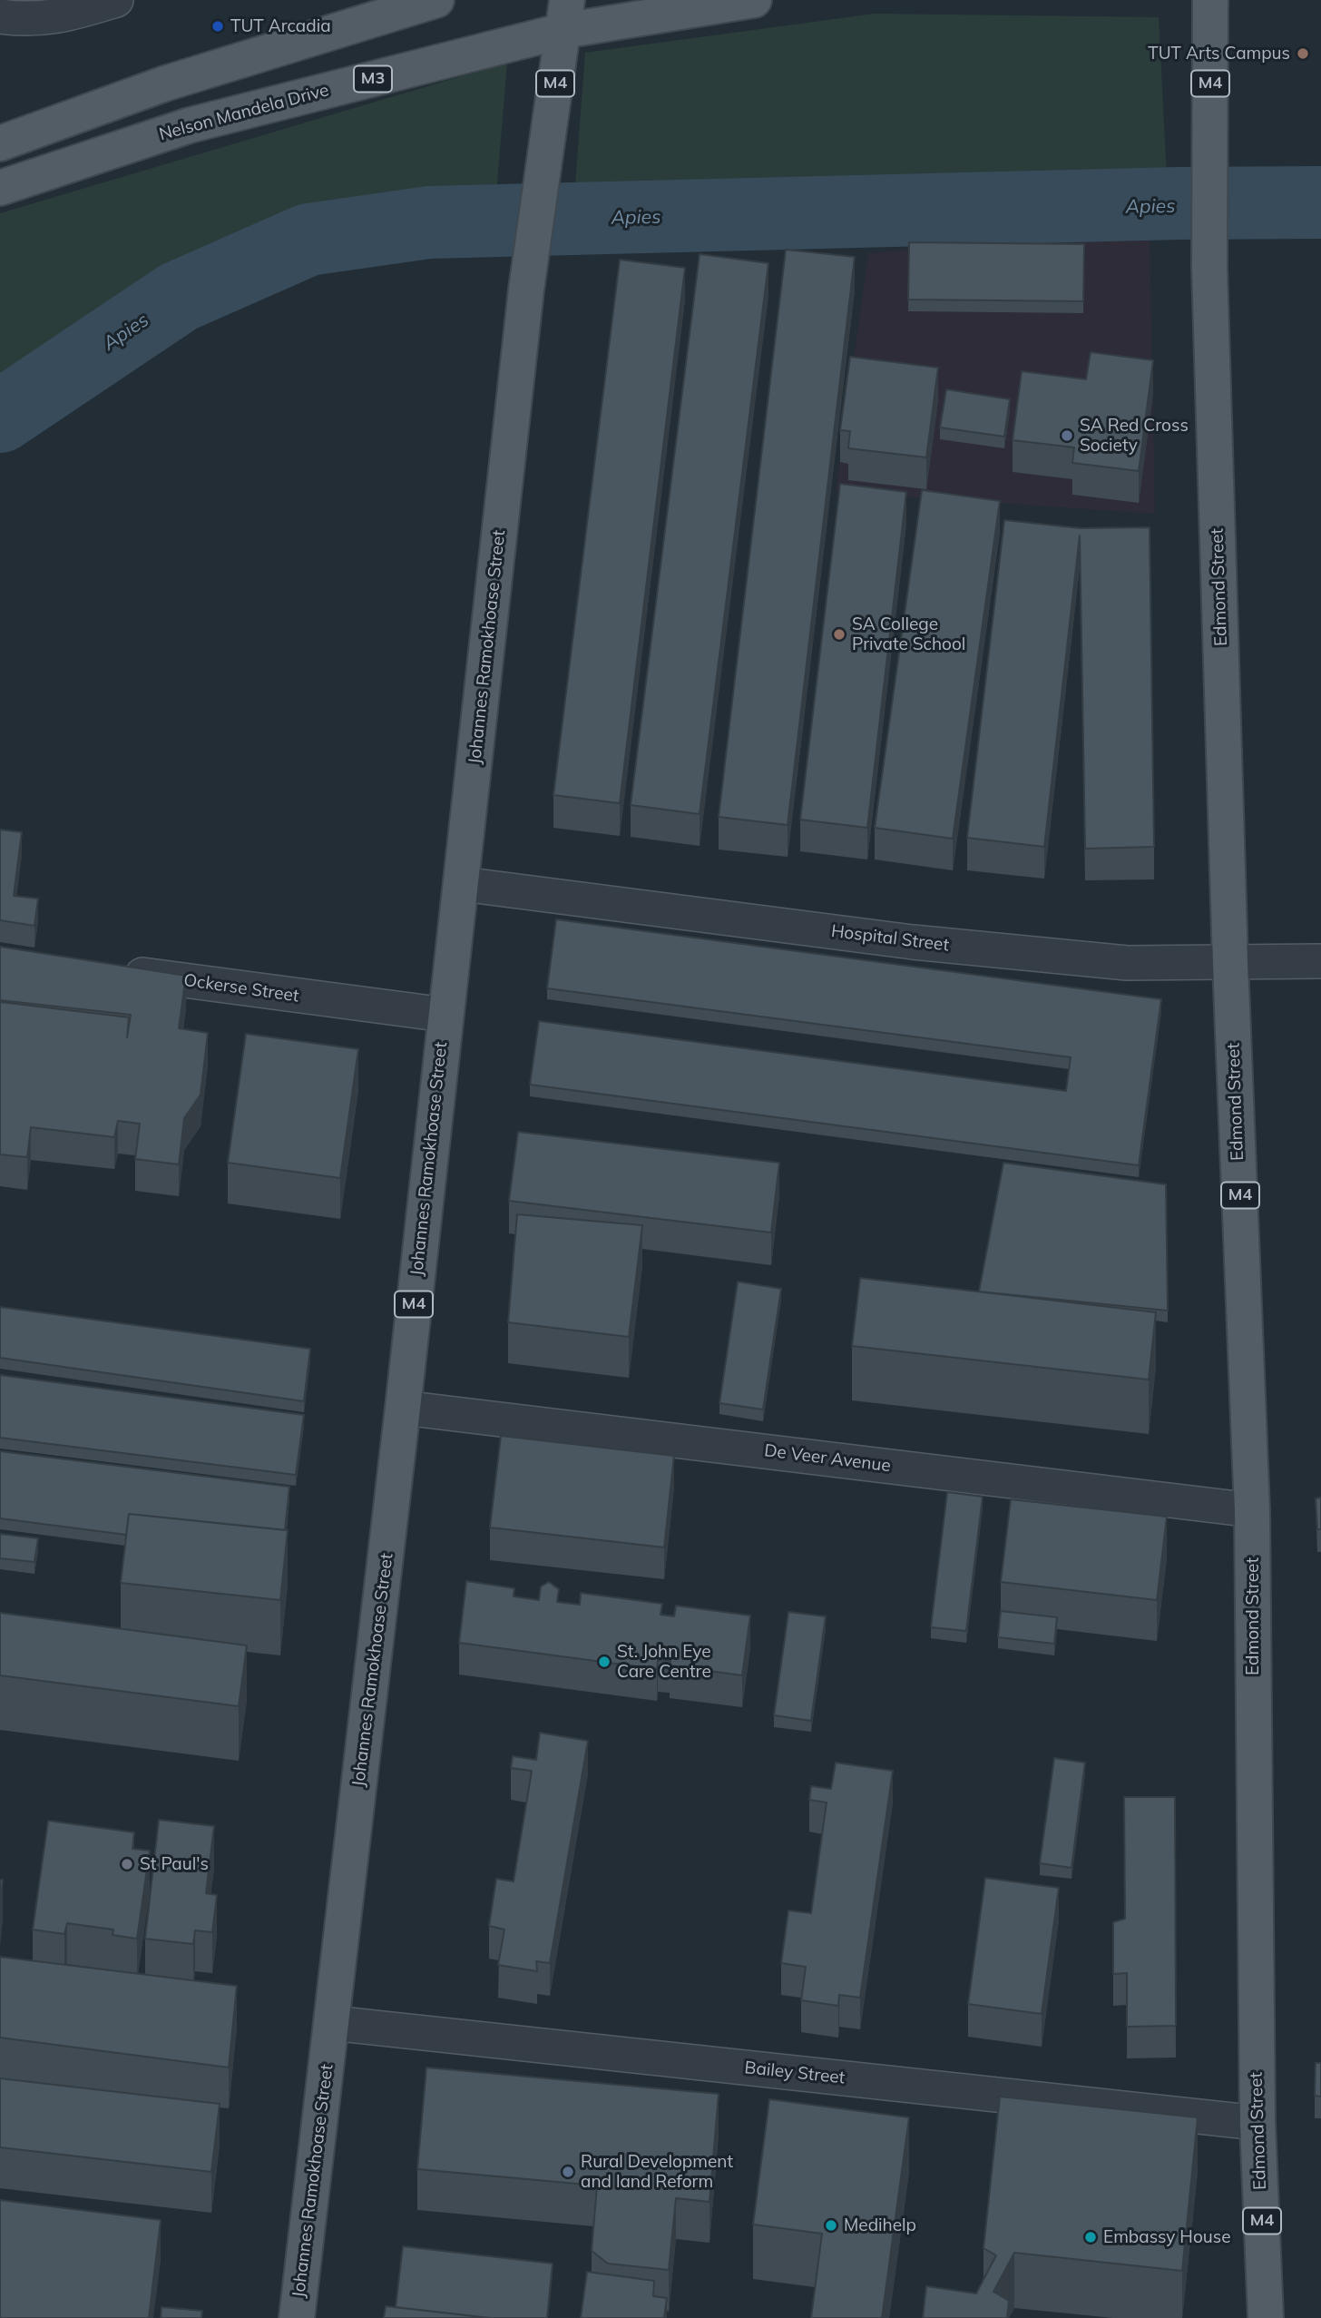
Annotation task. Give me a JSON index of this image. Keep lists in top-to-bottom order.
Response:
{
  "streets": {
    "main road": [
      "M3",
      "M4",
      "Nelson Mandela Drive",
      "Edmond Street",
      "Johannes Ramokhoase Street"
    ],
    "street": [
      "Hospital Street",
      "Ockerse Street",
      "De Veer Avenue",
      "Bailey Street"
    ]
  },
  "crossings": [
    ["Nelson Mandela Drive", "Johannes Ramokhoase Street"],
    ["Edmond Street", "Hospital Street"],
    ["Edmond Street", "De Veer Avenue"],
    ["Edmond Street", "Bailey Street"],
    ["Johannes Ramokhoase Street", "Hospital Street"],
    ["Johannes Ramokhoase Street", "Ockerse Street"],
    ["Johannes Ramokhoase Street", "De Veer Avenue"],
    ["Johannes Ramokhoase Street", "Bailey Street"]
  ],
  "water": ["Apies"],
  "places": [
    "TUT Arcadia",
    "TUT Arts Campus",
    "SA Red Cross Society",
    "SA College Private School",
    "St. John Eye Care Centre",
    "St Paul's",
    "Rural Development and land Reform",
    "Medihelp",
    "Embassy House"
  ]
}
